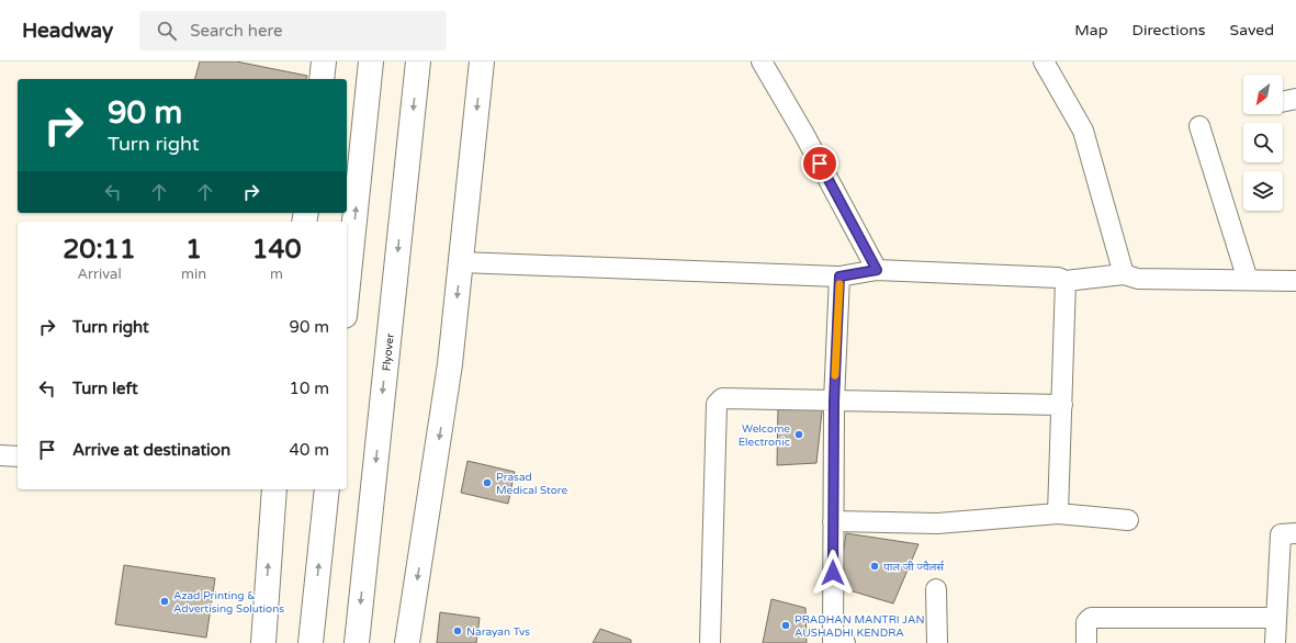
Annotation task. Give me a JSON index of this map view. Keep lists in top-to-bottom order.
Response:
{
  "streets": {
    "main road": ["Flyover"]
  },
  "places": [
    "Welcome Electronic",
    "Prasad Medical Store",
    "पाल जी ज्वैलर्स",
    "Azad Printing & Advertising Solutions",
    "PRADHAN MANTRI JAN AUSHADHI KENDRA",
    "Narayan Tvs"
  ],
  "north": "bottom left",
  "page": {
    "header": "Headway",
    "search": "Search here",
    "nav": ["Map", "Directions", "Saved"],
    "turn": ["90 m", "Turn right"],
    "eta": [
      "20:11",
      "Arrival",
      "1",
      "min",
      "140",
      "m"
    ],
    "list": [
      {
        "name": "Turn right",
        "value": "90 m"
      },
      {
        "name": "Turn left",
        "value": "10 m"
      },
      {
        "name": "Arrive at destination",
        "value": "40 m"
      }
    ]
  }
}
